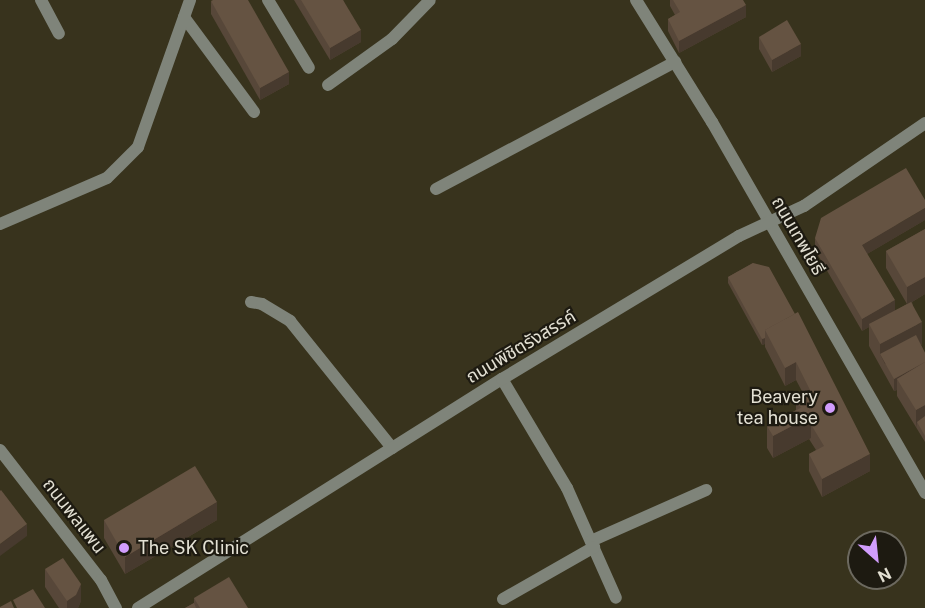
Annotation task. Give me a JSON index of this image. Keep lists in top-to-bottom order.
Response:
{
  "streets": {
    "street": ["ถนนเทพโยธี", "ถนนพิชิตรังสรรค์", "ถนนพลแพน"]
  },
  "crossings": [
    ["ถนนเทพโยธี", "ถนนพิชิตรังสรรค์"]
  ],
  "places": ["Beavery tea house", "The SK Clinic"],
  "north": "bottom right"
}
